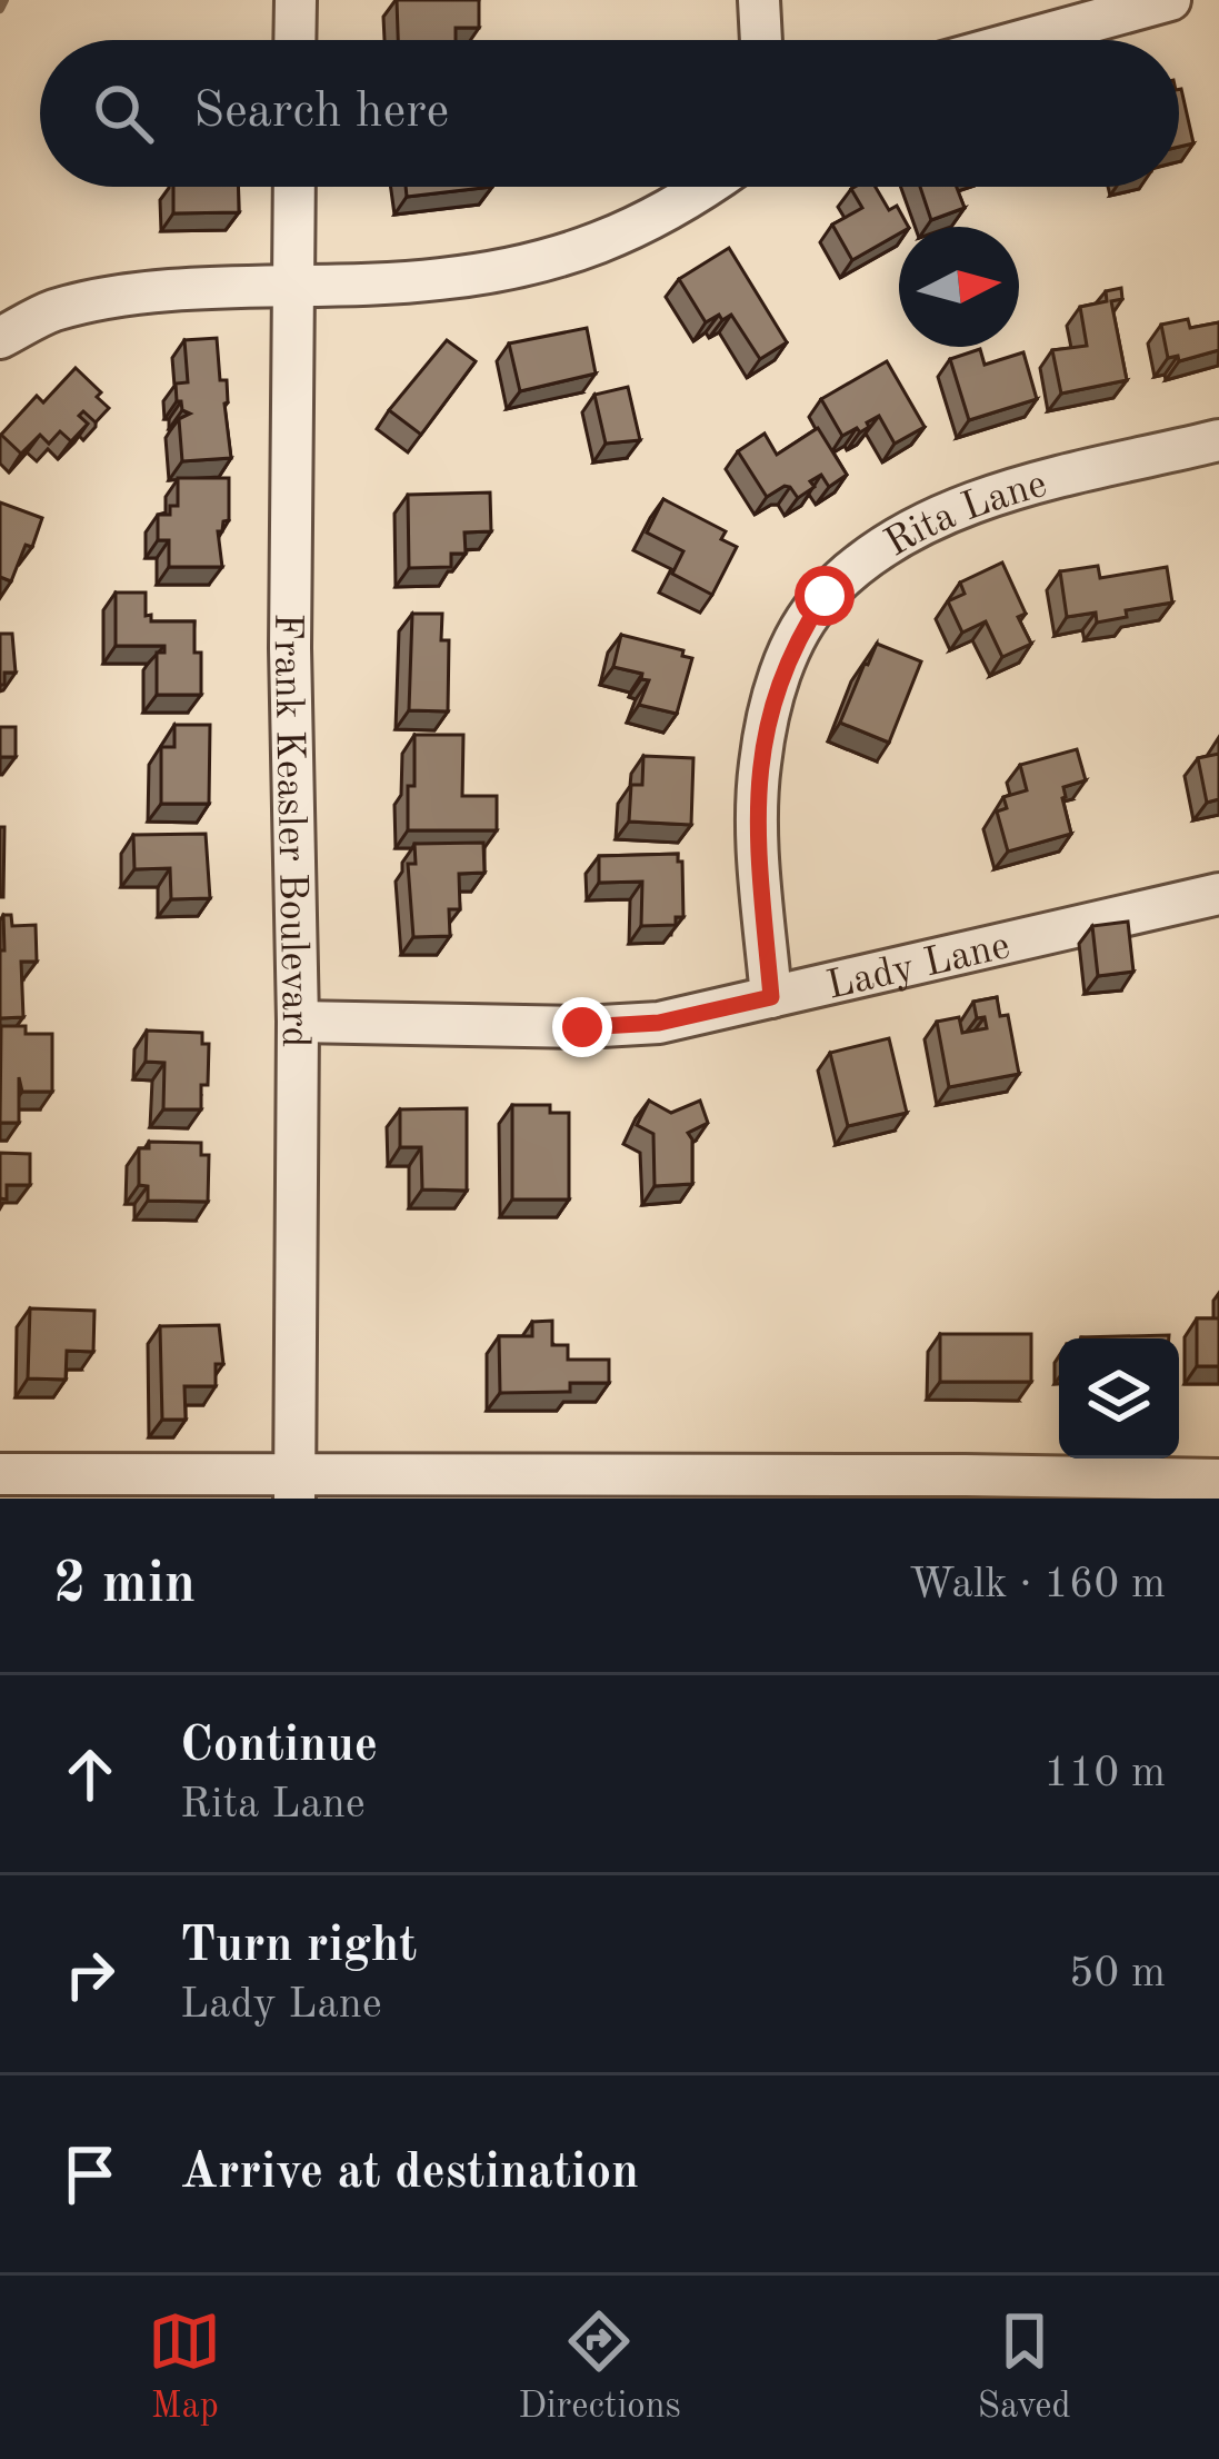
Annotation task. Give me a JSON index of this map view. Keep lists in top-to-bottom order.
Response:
{
  "streets": {
    "street": ["Rita Lane", "Frank Keasler Boulevard", "Lady Lane"]
  },
  "crossings": [
    ["Rita Lane", "Lady Lane"],
    ["Frank Keasler Boulevard", "Lady Lane"]
  ],
  "north": "right",
  "page": {
    "search": "Search here",
    "heading": ["2 min", "Walk · 160 m"],
    "list": [
      ["Continue", "Rita Lane", "110 m"],
      ["Turn right", "Lady Lane", "50 m"],
      "Arrive at destination"
    ],
    "nav": ["Map", "Directions", "Saved"]
  }
}
